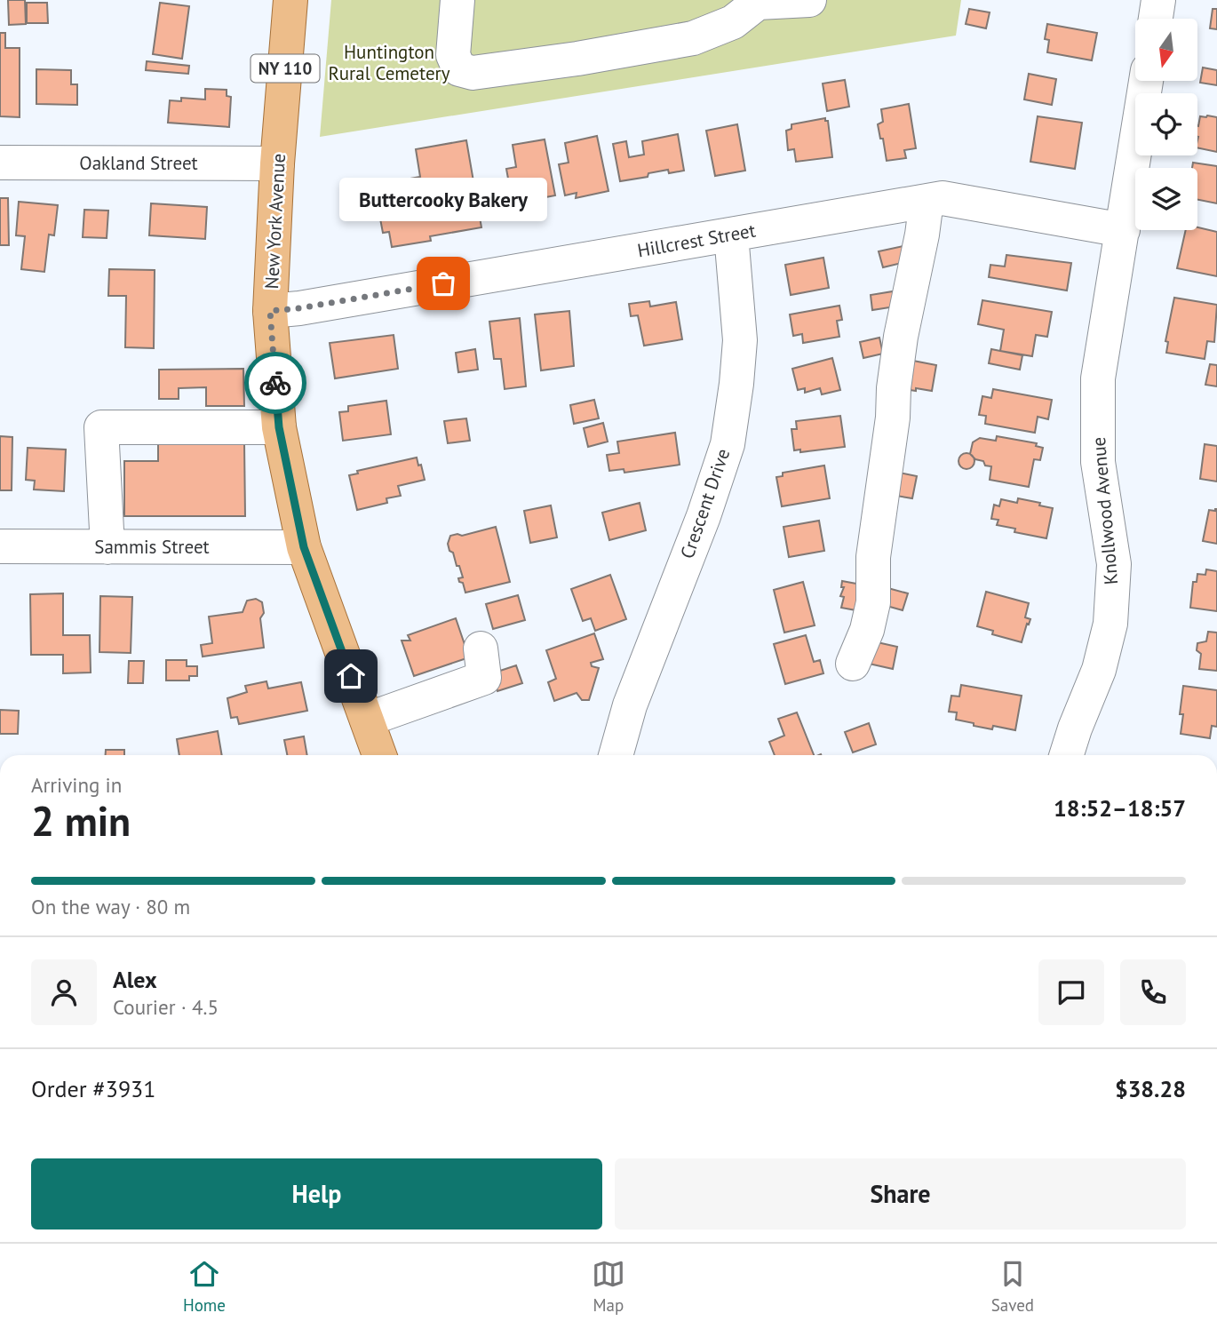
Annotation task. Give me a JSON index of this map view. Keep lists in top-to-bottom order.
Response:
{
  "streets": {
    "main road": ["NY 110", "New York Avenue"],
    "street": [
      "Oakland Street",
      "Hillcrest Street",
      "Crescent Drive",
      "Knollwood Avenue",
      "Sammis Street"
    ]
  },
  "crossings": [
    ["Oakland Street", "New York Avenue"],
    ["New York Avenue", "Hillcrest Street"],
    ["New York Avenue", "Sammis Street"],
    ["Hillcrest Street", "Crescent Drive"],
    ["Hillcrest Street", "Knollwood Avenue"]
  ],
  "parks": ["Huntington Rural Cemetery"],
  "places": ["Buttercooky Bakery"],
  "north": "bottom",
  "page": {
    "bubble": "Buttercooky Bakery",
    "heading": ["2 min", "Arriving in", "18:52–18:57"],
    "panel": [
      "Alex",
      "Courier · 4.5",
      "Order #3931",
      "$38.28"
    ],
    "bar": "On the way · 80 m",
    "buttons": ["Help", "Share"],
    "tabs": ["Home", "Map", "Saved"]
  }
}
